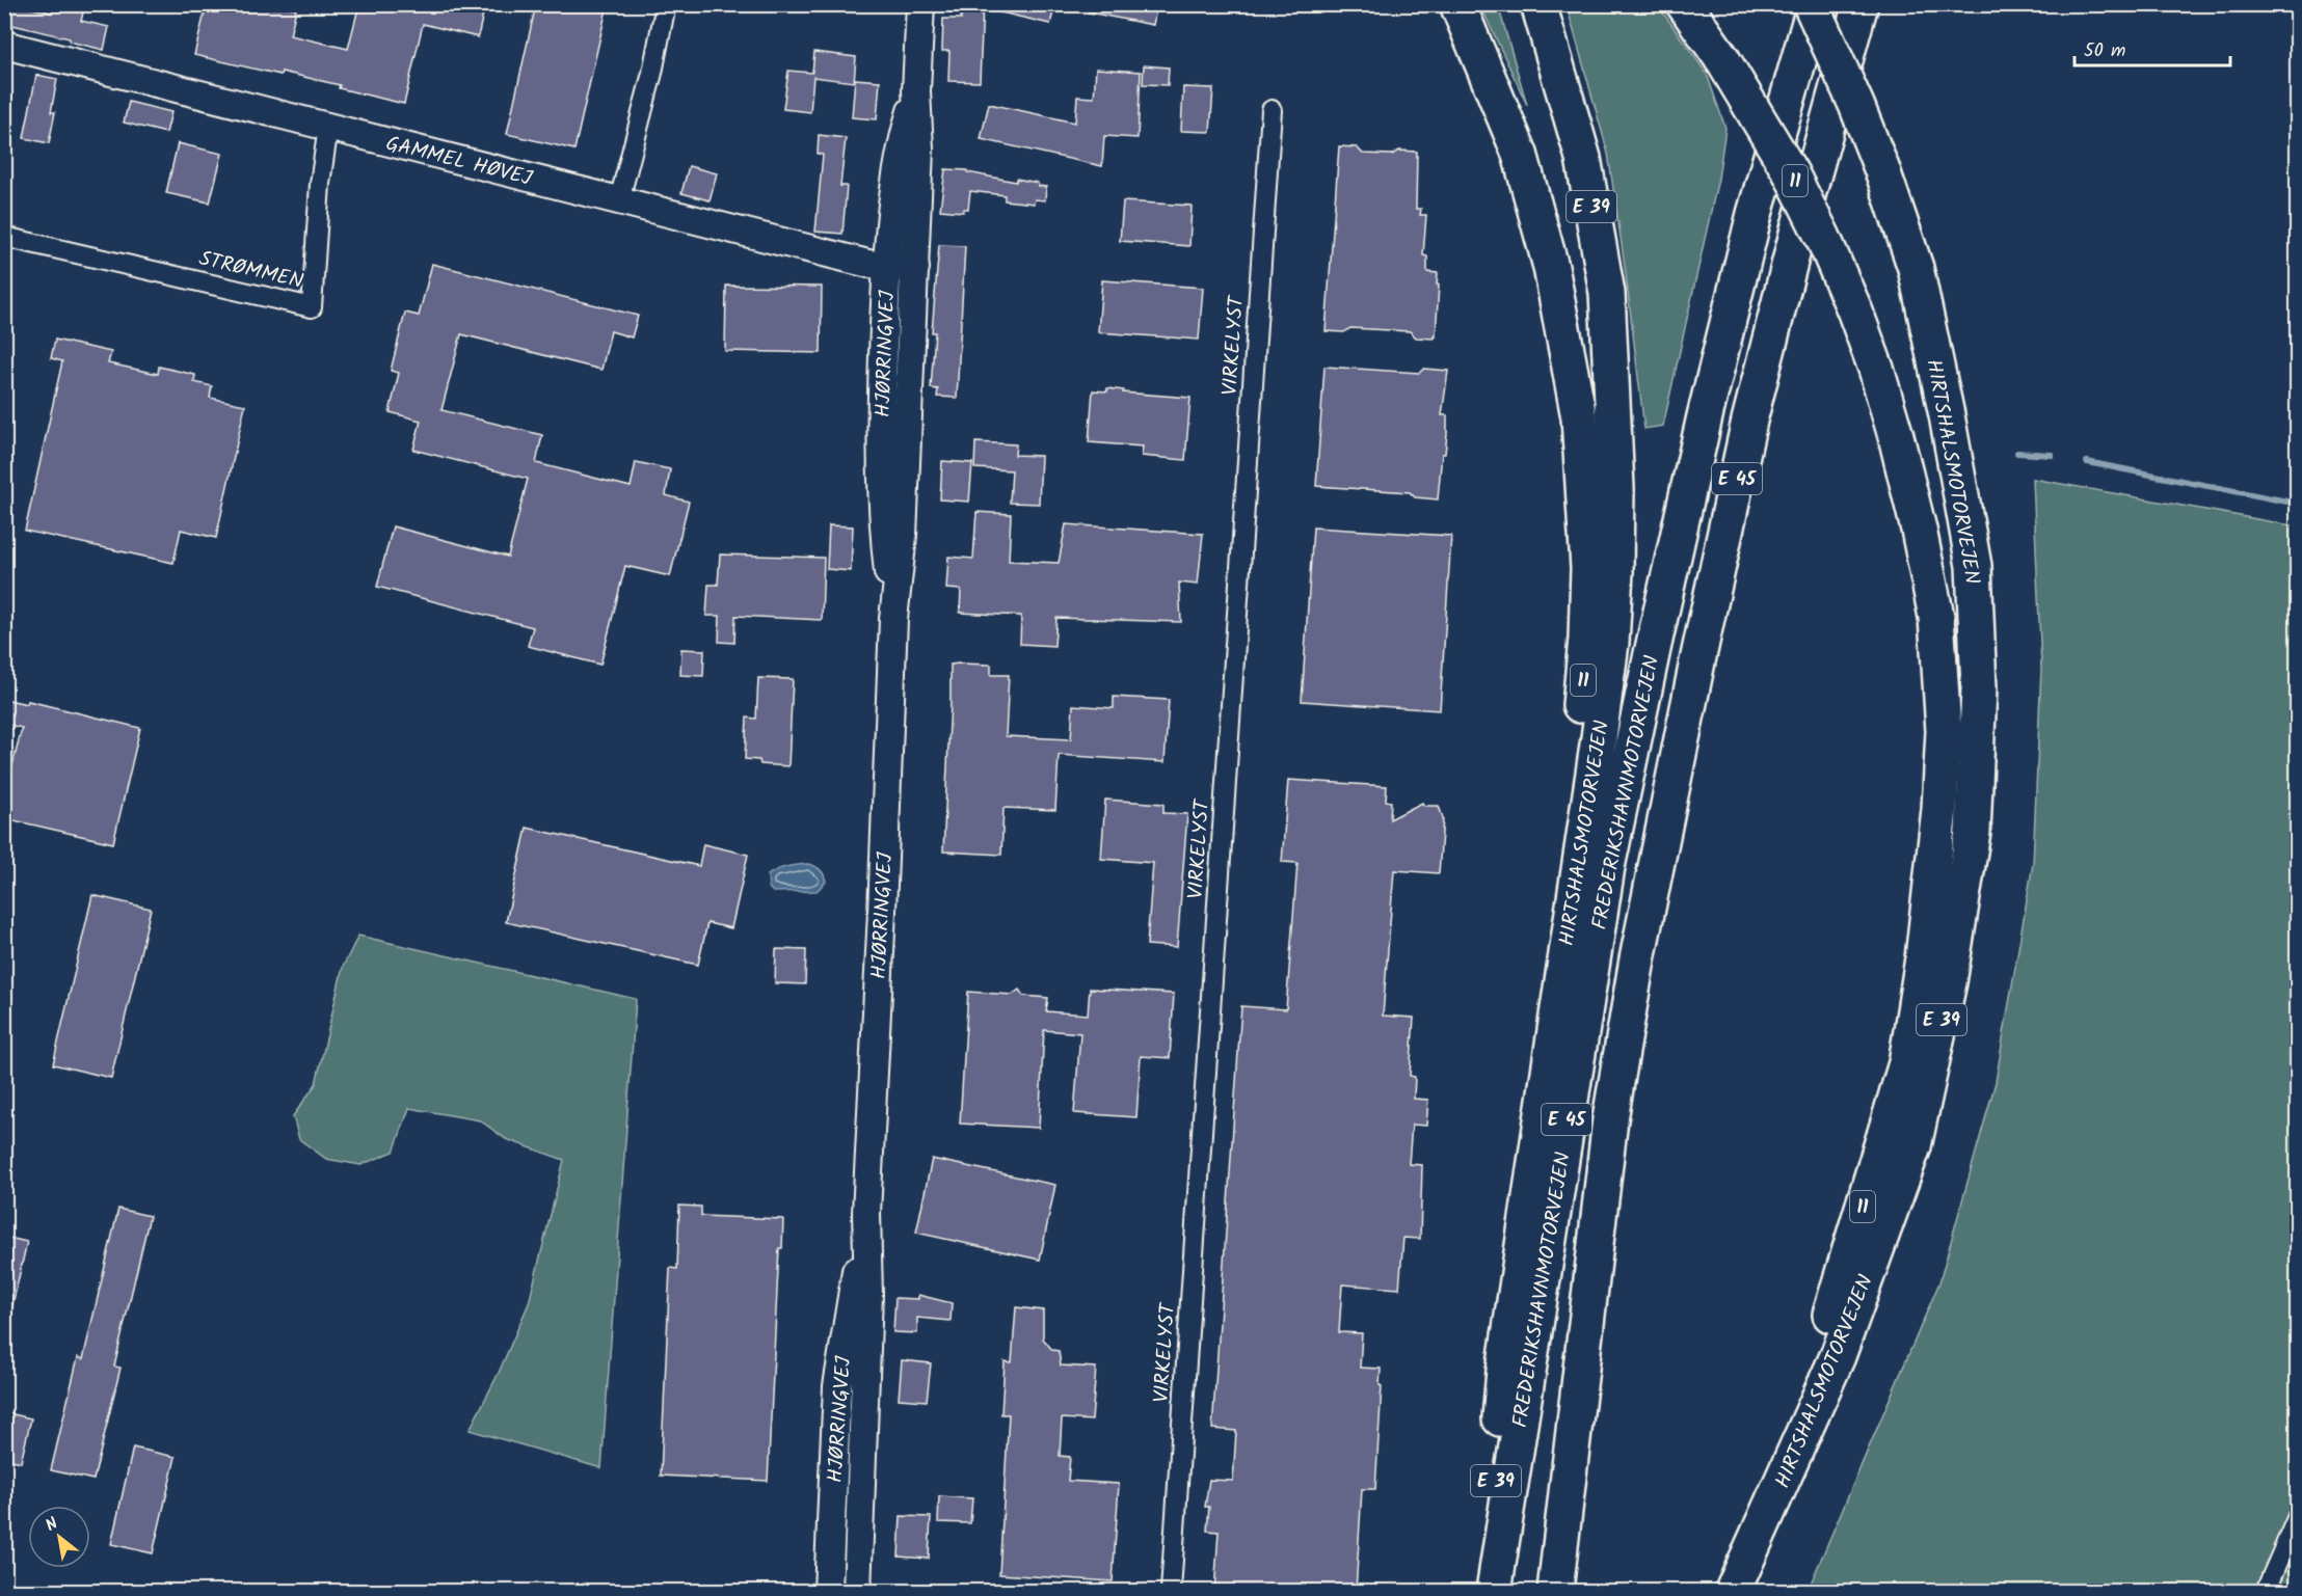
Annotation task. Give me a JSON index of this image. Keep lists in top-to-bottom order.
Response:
{
  "streets": {
    "highway": [
      "11",
      "E 39",
      "HIRTSHALSMOTORVEJEN",
      "E 45",
      "FREDERIKSHAVNMOTORVEJEN"
    ],
    "main road": ["GAMMEL HØVEJ", "HJØRRINGVEJ"],
    "street": ["STRØMMEN", "VIRKELYST"]
  },
  "crossings": [
    ["GAMMEL HØVEJ", "STRØMMEN"],
    ["GAMMEL HØVEJ", "HJØRRINGVEJ"],
    ["11", "HIRTSHALSMOTORVEJEN"],
    ["HIRTSHALSMOTORVEJEN", "FREDERIKSHAVNMOTORVEJEN"]
  ],
  "scale_bar": "50 m",
  "north": "top left"
}
